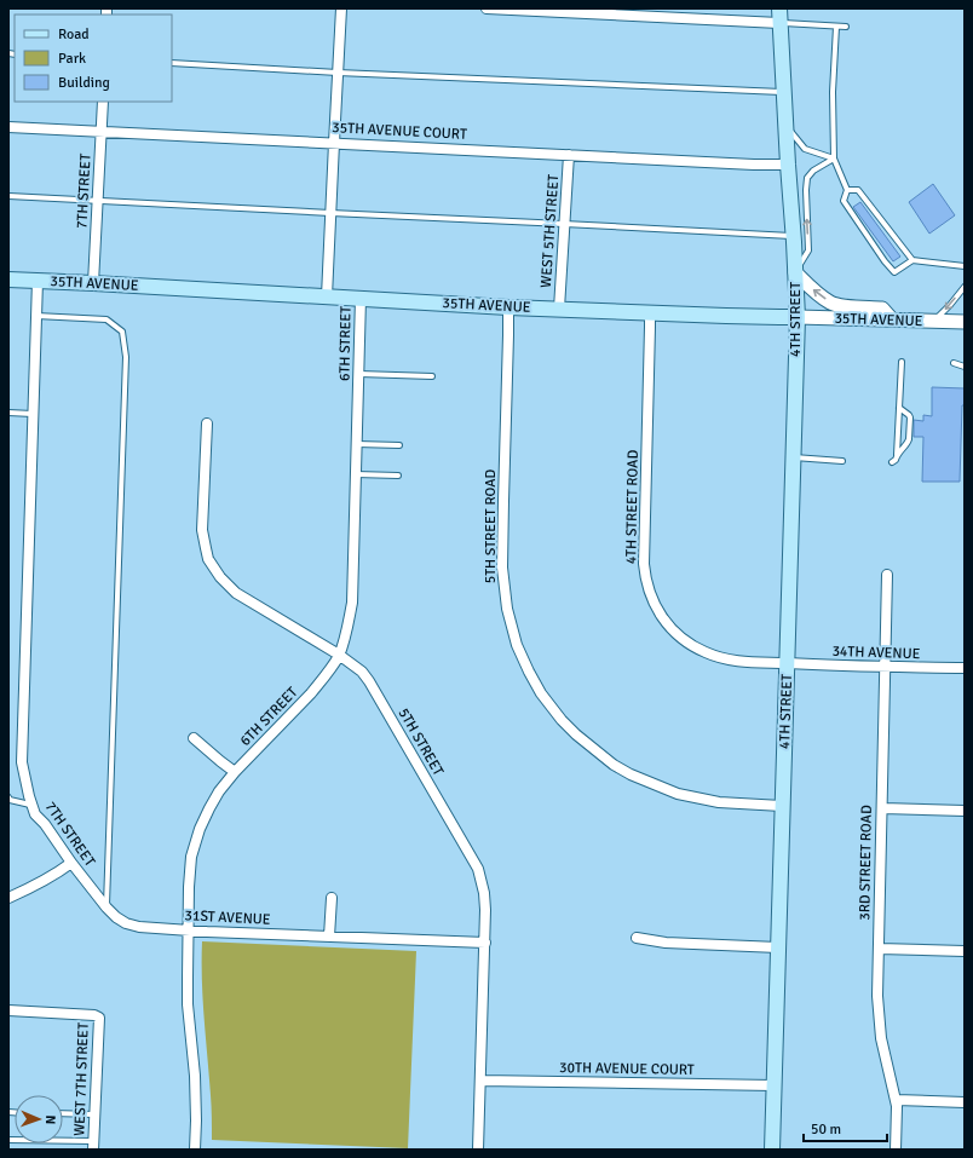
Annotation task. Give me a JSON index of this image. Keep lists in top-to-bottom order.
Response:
{
  "streets": {
    "main road": ["35TH AVENUE", "4TH STREET"],
    "street": [
      "35TH AVENUE COURT",
      "7TH STREET",
      "WEST 5TH STREET",
      "6TH STREET",
      "4TH STREET ROAD",
      "5TH STREET ROAD",
      "34TH AVENUE",
      "5TH STREET",
      "3RD STREET ROAD",
      "31ST AVENUE",
      "30TH AVENUE COURT",
      "WEST 7TH STREET"
    ]
  },
  "crossings": [
    ["35TH AVENUE COURT", "7TH STREET"],
    ["35TH AVENUE COURT", "WEST 5TH STREET"],
    ["35TH AVENUE COURT", "4TH STREET"],
    ["35TH AVENUE COURT", "6TH STREET"],
    ["7TH STREET", "35TH AVENUE"],
    ["7TH STREET", "31ST AVENUE"],
    ["WEST 5TH STREET", "35TH AVENUE"],
    ["35TH AVENUE", "4TH STREET"],
    ["35TH AVENUE", "6TH STREET"],
    ["35TH AVENUE", "4TH STREET ROAD"],
    ["35TH AVENUE", "5TH STREET ROAD"],
    ["4TH STREET", "4TH STREET ROAD"],
    ["4TH STREET", "5TH STREET ROAD"],
    ["4TH STREET", "34TH AVENUE"],
    ["4TH STREET", "30TH AVENUE COURT"],
    ["6TH STREET", "5TH STREET"],
    ["6TH STREET", "31ST AVENUE"],
    ["4TH STREET ROAD", "34TH AVENUE"],
    ["34TH AVENUE", "3RD STREET ROAD"],
    ["5TH STREET", "31ST AVENUE"],
    ["5TH STREET", "30TH AVENUE COURT"]
  ],
  "legend": ["Road", "Park", "Building"],
  "scale_bar": "50 m",
  "north": "right"
}
